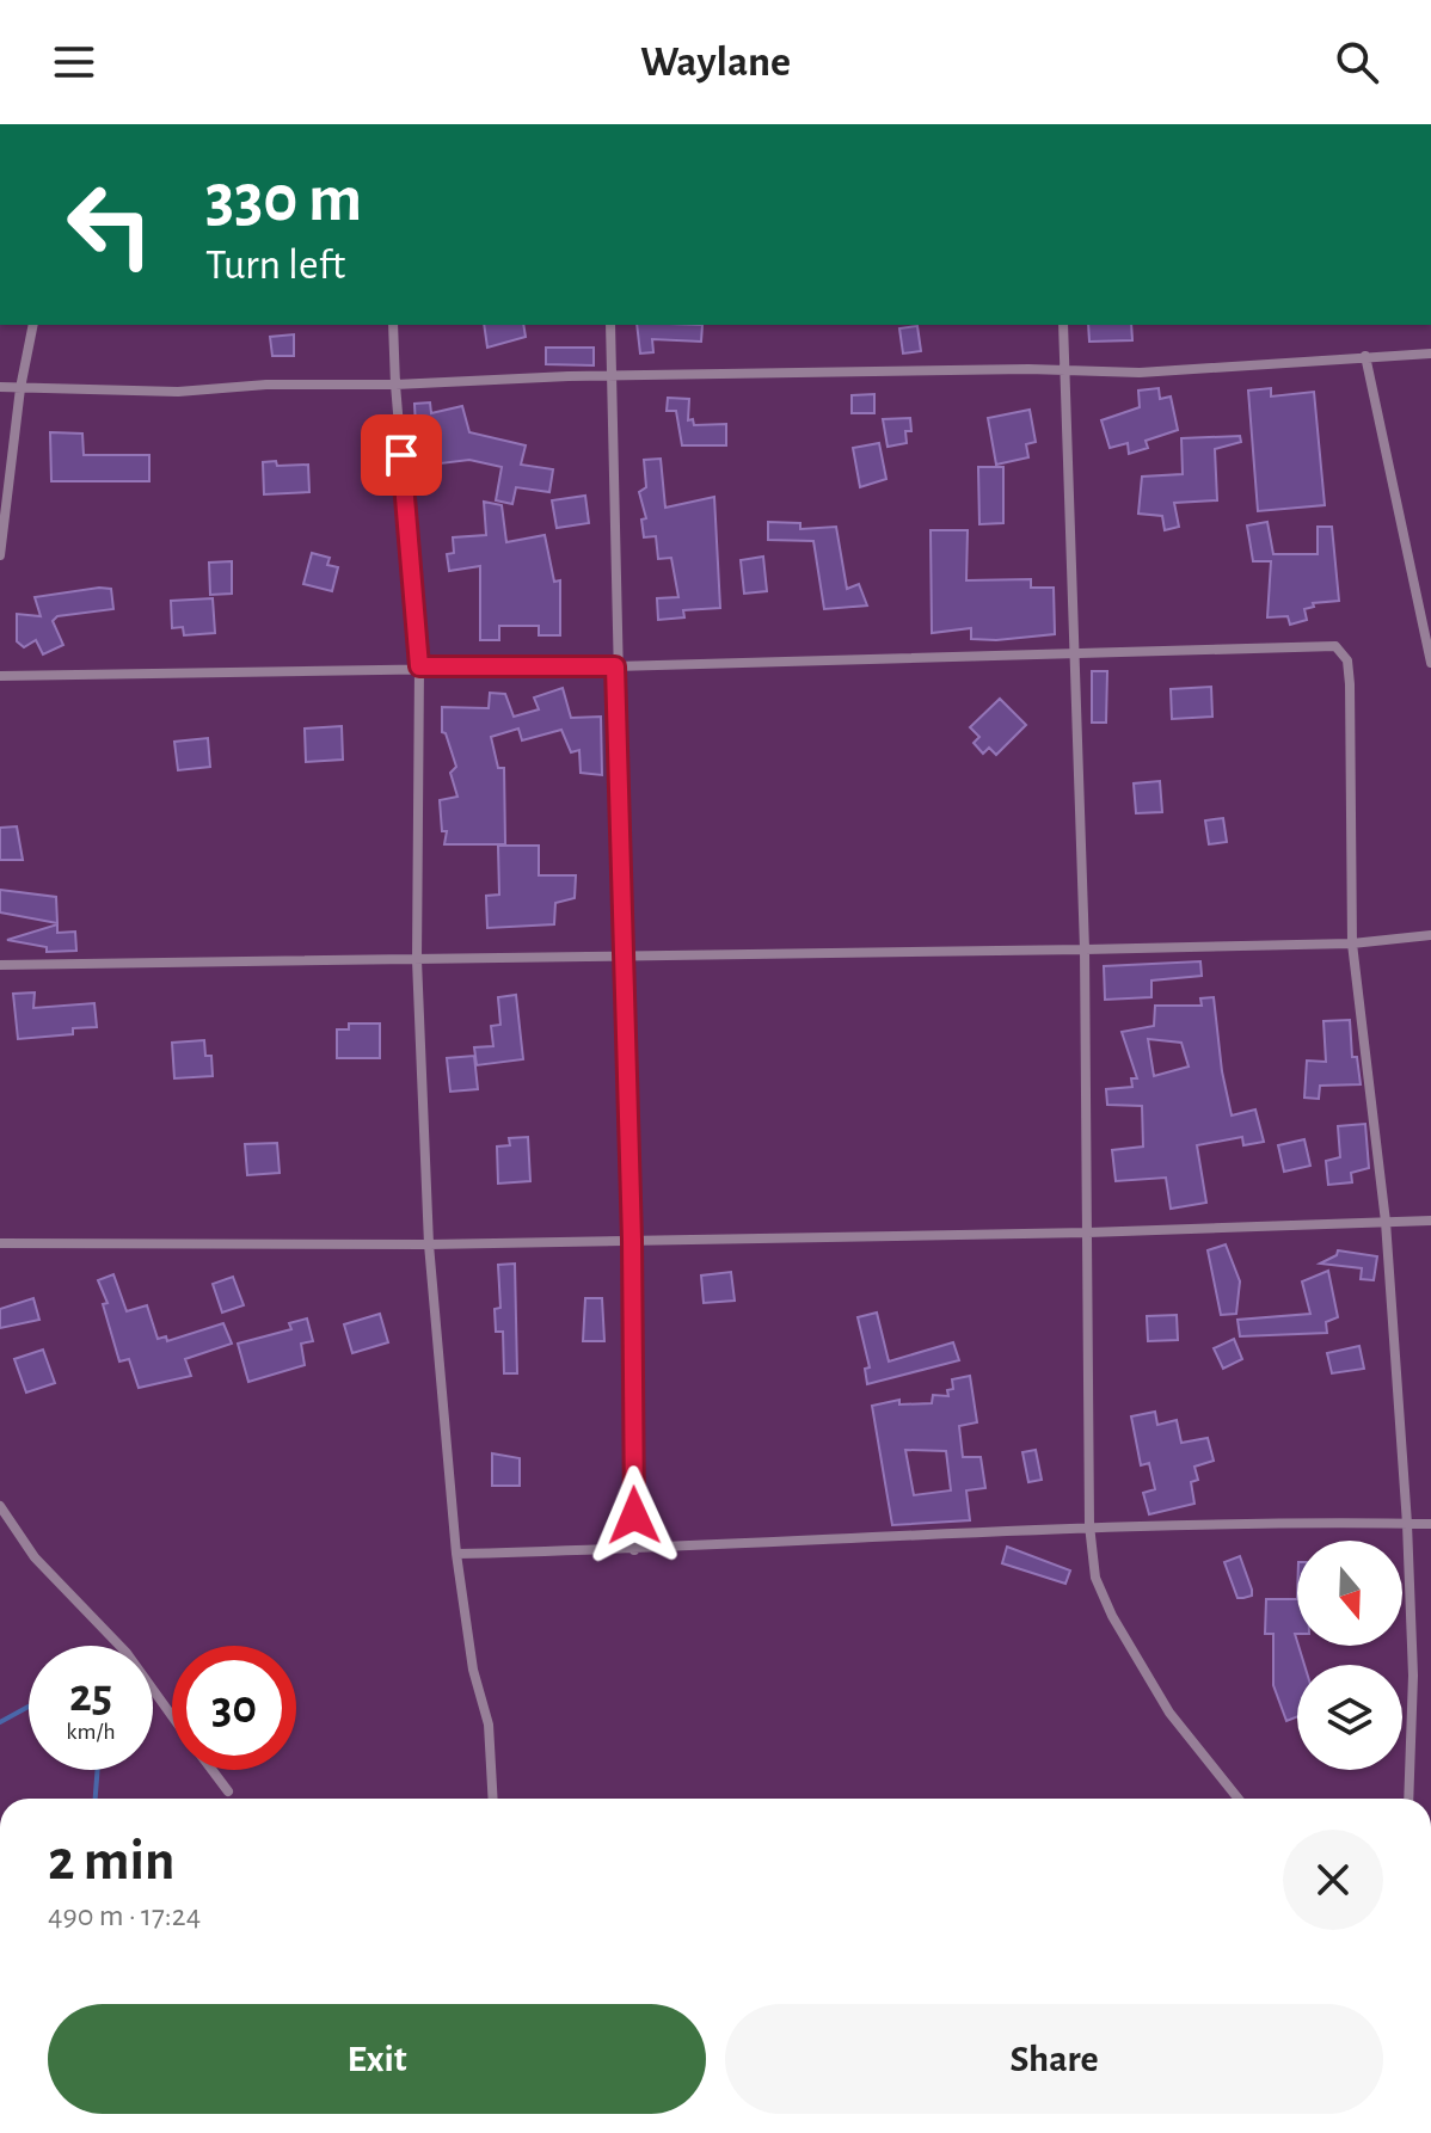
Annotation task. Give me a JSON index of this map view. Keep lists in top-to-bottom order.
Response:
{
  "north": "bottom",
  "page": {
    "header": "Waylane",
    "turn": ["330 m", "Turn left"],
    "speed": "25 km/h",
    "limit": "30",
    "heading": ["2 min", "490 m · 17:24"],
    "buttons": ["Exit", "Share"]
  }
}
